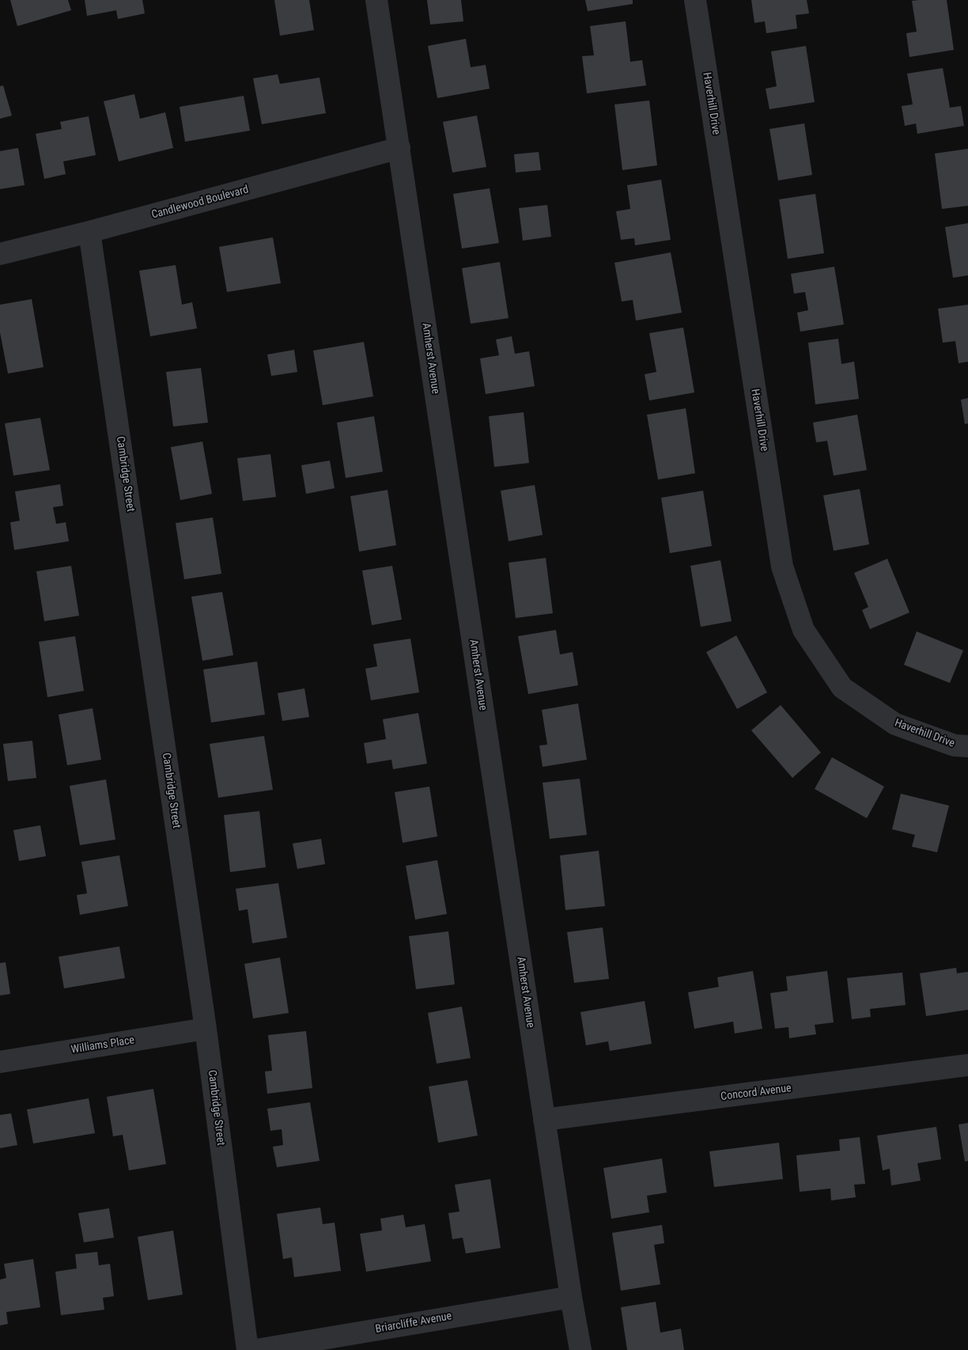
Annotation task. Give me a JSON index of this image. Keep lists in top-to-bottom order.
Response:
{
  "streets": {
    "street": [
      "Haverhill Drive",
      "Candlewood Boulevard",
      "Amherst Avenue",
      "Cambridge Street",
      "Williams Place",
      "Concord Avenue",
      "Briarcliffe Avenue"
    ]
  },
  "crossings": [
    ["Candlewood Boulevard", "Amherst Avenue"],
    ["Candlewood Boulevard", "Cambridge Street"],
    ["Amherst Avenue", "Concord Avenue"],
    ["Amherst Avenue", "Briarcliffe Avenue"],
    ["Cambridge Street", "Williams Place"]
  ]
}
